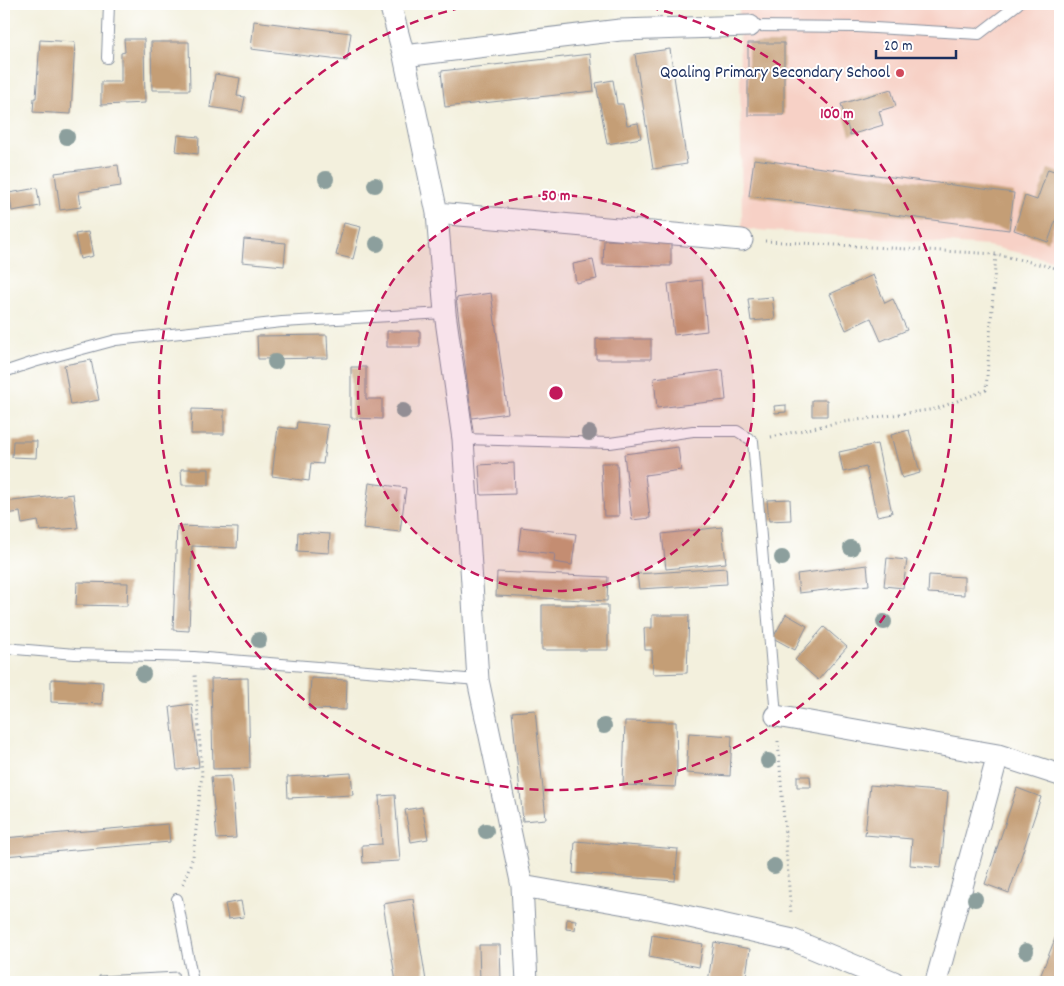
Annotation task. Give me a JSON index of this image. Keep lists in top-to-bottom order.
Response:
{
  "places": ["Qoaling Primary Secondary School"],
  "scale_bar": "20 m",
  "rings": ["100 m", "50 m"]
}
